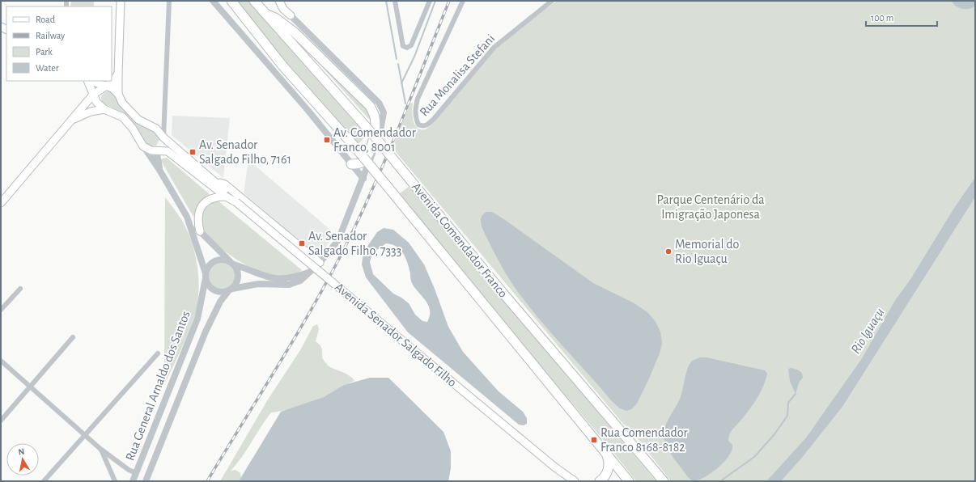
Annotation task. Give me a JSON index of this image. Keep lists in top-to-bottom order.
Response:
{
  "streets": {
    "highway": ["Avenida Comendador Franco"],
    "main road": ["Avenida Senador Salgado Filho"],
    "street": ["Rua Monalisa Stefani", "Rua General Arnaldo dos Santos"]
  },
  "water": ["Rio Iguaçu"],
  "parks": ["Parque Centenário da Imigração Japonesa"],
  "places": {
    "transit": [
      "Av. Comendador Franco, 8001",
      "Av. Senador Salgado Filho, 7161",
      "Av. Senador Salgado Filho, 7333",
      "Rua Comendador Franco 8168-8182"
    ],
    "other": ["Memorial do Rio Iguaçu"]
  },
  "legend": [
    "Road",
    "Railway",
    "Park",
    "Water"
  ],
  "scale_bar": "100 m",
  "north": "top"
}
